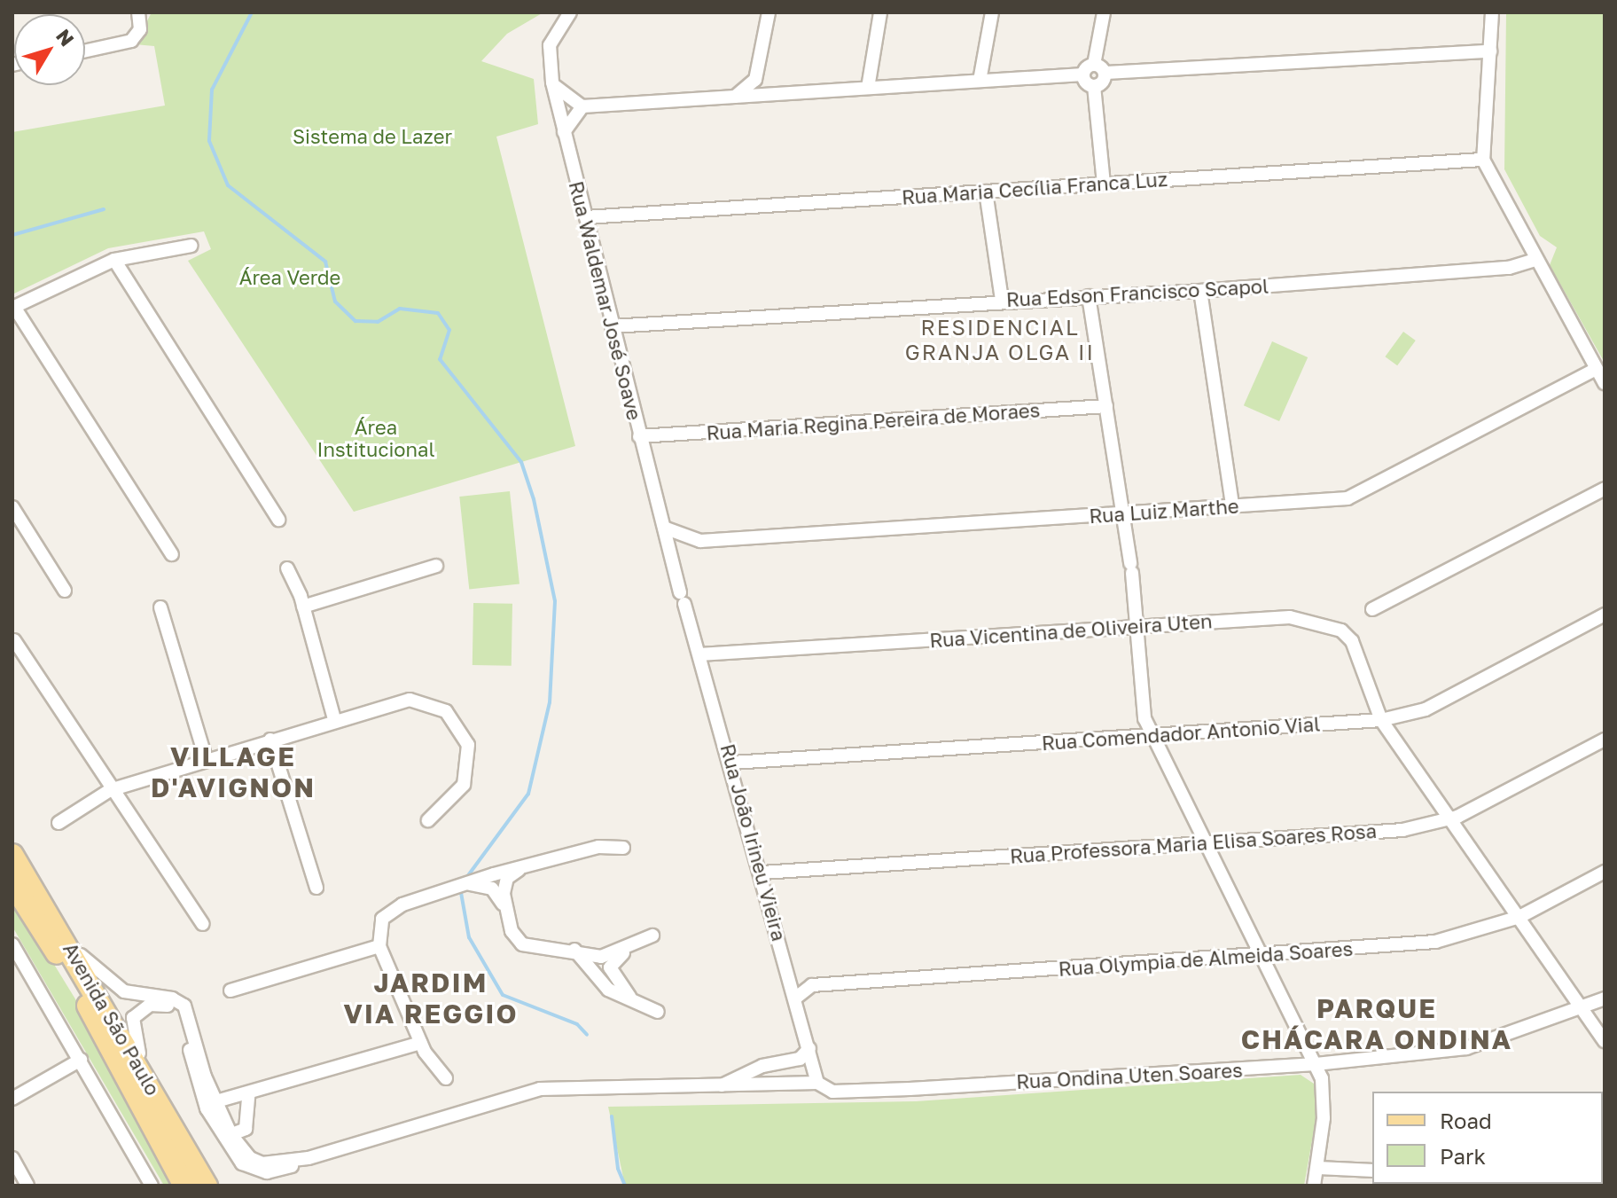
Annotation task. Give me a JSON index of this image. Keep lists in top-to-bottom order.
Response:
{
  "streets": {
    "main road": ["Avenida São Paulo"],
    "street": [
      "Rua Maria Cecília Franca Luz",
      "Rua Edson Francisco Scapol",
      "Rua Waldemar José Soave",
      "Rua Maria Regina Pereira de Moraes",
      "Rua Luiz Marthe",
      "Rua Vicentina de Oliveira Uten",
      "Rua Comendador Antonio Vial",
      "Rua João Irineu Vieira",
      "Rua Professora Maria Elisa Soares Rosa",
      "Rua Olympia de Almeida Soares",
      "Rua Ondina Uten Soares"
    ]
  },
  "crossings": [
    ["Rua Maria Cecília Franca Luz", "Rua Waldemar José Soave"],
    ["Rua Edson Francisco Scapol", "Rua Waldemar José Soave"],
    ["Rua Waldemar José Soave", "Rua Maria Regina Pereira de Moraes"],
    ["Rua Waldemar José Soave", "Rua João Irineu Vieira"],
    ["Rua Vicentina de Oliveira Uten", "Rua Comendador Antonio Vial"],
    ["Rua Vicentina de Oliveira Uten", "Rua João Irineu Vieira"],
    ["Rua Vicentina de Oliveira Uten", "Rua Professora Maria Elisa Soares Rosa"],
    ["Rua Vicentina de Oliveira Uten", "Rua Olympia de Almeida Soares"],
    ["Rua Vicentina de Oliveira Uten", "Rua Ondina Uten Soares"],
    ["Rua Comendador Antonio Vial", "Rua João Irineu Vieira"],
    ["Rua João Irineu Vieira", "Rua Professora Maria Elisa Soares Rosa"],
    ["Rua João Irineu Vieira", "Rua Olympia de Almeida Soares"],
    ["Rua João Irineu Vieira", "Rua Ondina Uten Soares"]
  ],
  "districts": [
    "RESIDENCIAL GRANJA OLGA II",
    "VILLAGE D'AVIGNON",
    "JARDIM VIA REGGIO",
    "PARQUE CHÁCARA ONDINA"
  ],
  "parks": ["Sistema de Lazer", "Área Verde", "Área Institucional"],
  "legend": ["Road", "Park"],
  "north": "top right"
}
